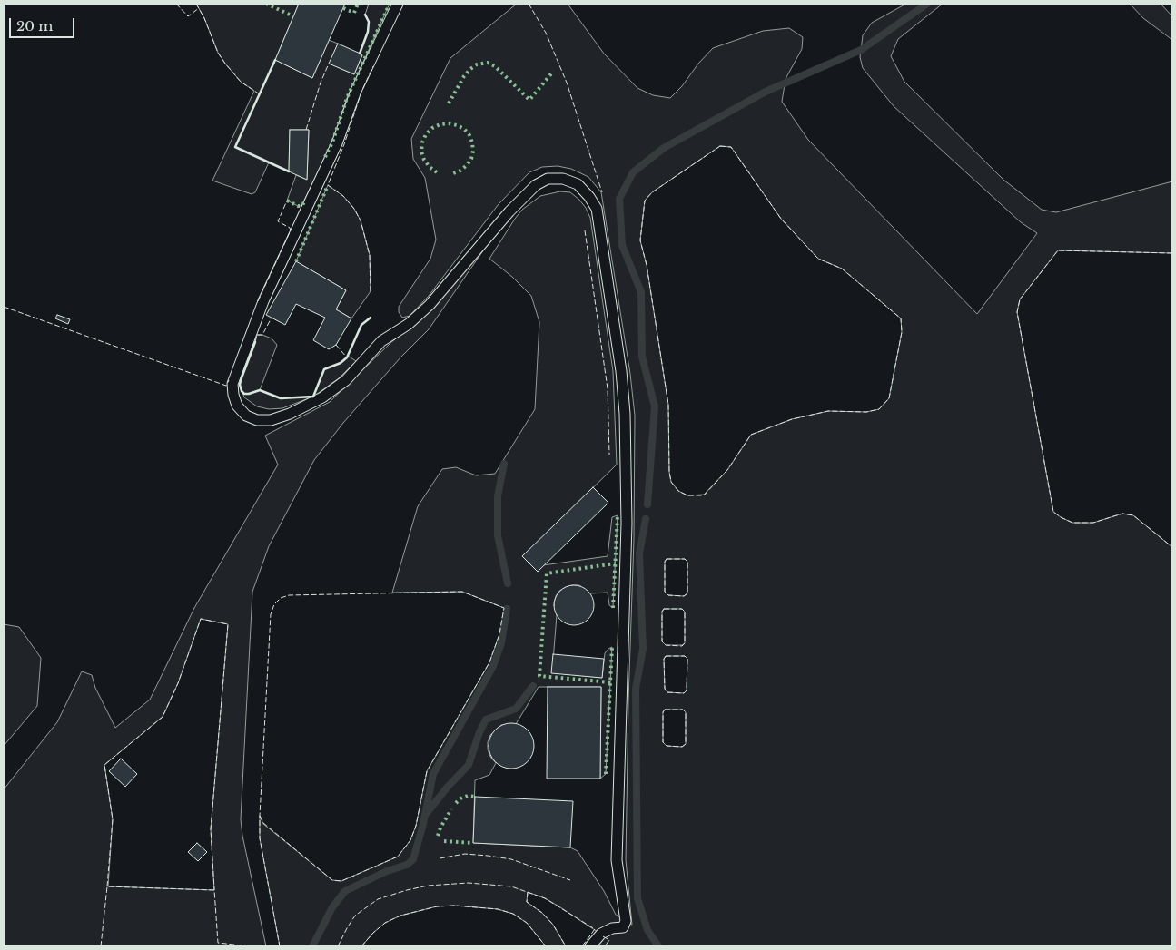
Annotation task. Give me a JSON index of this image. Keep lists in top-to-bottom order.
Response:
{
  "scale_bar": "20 m"
}
